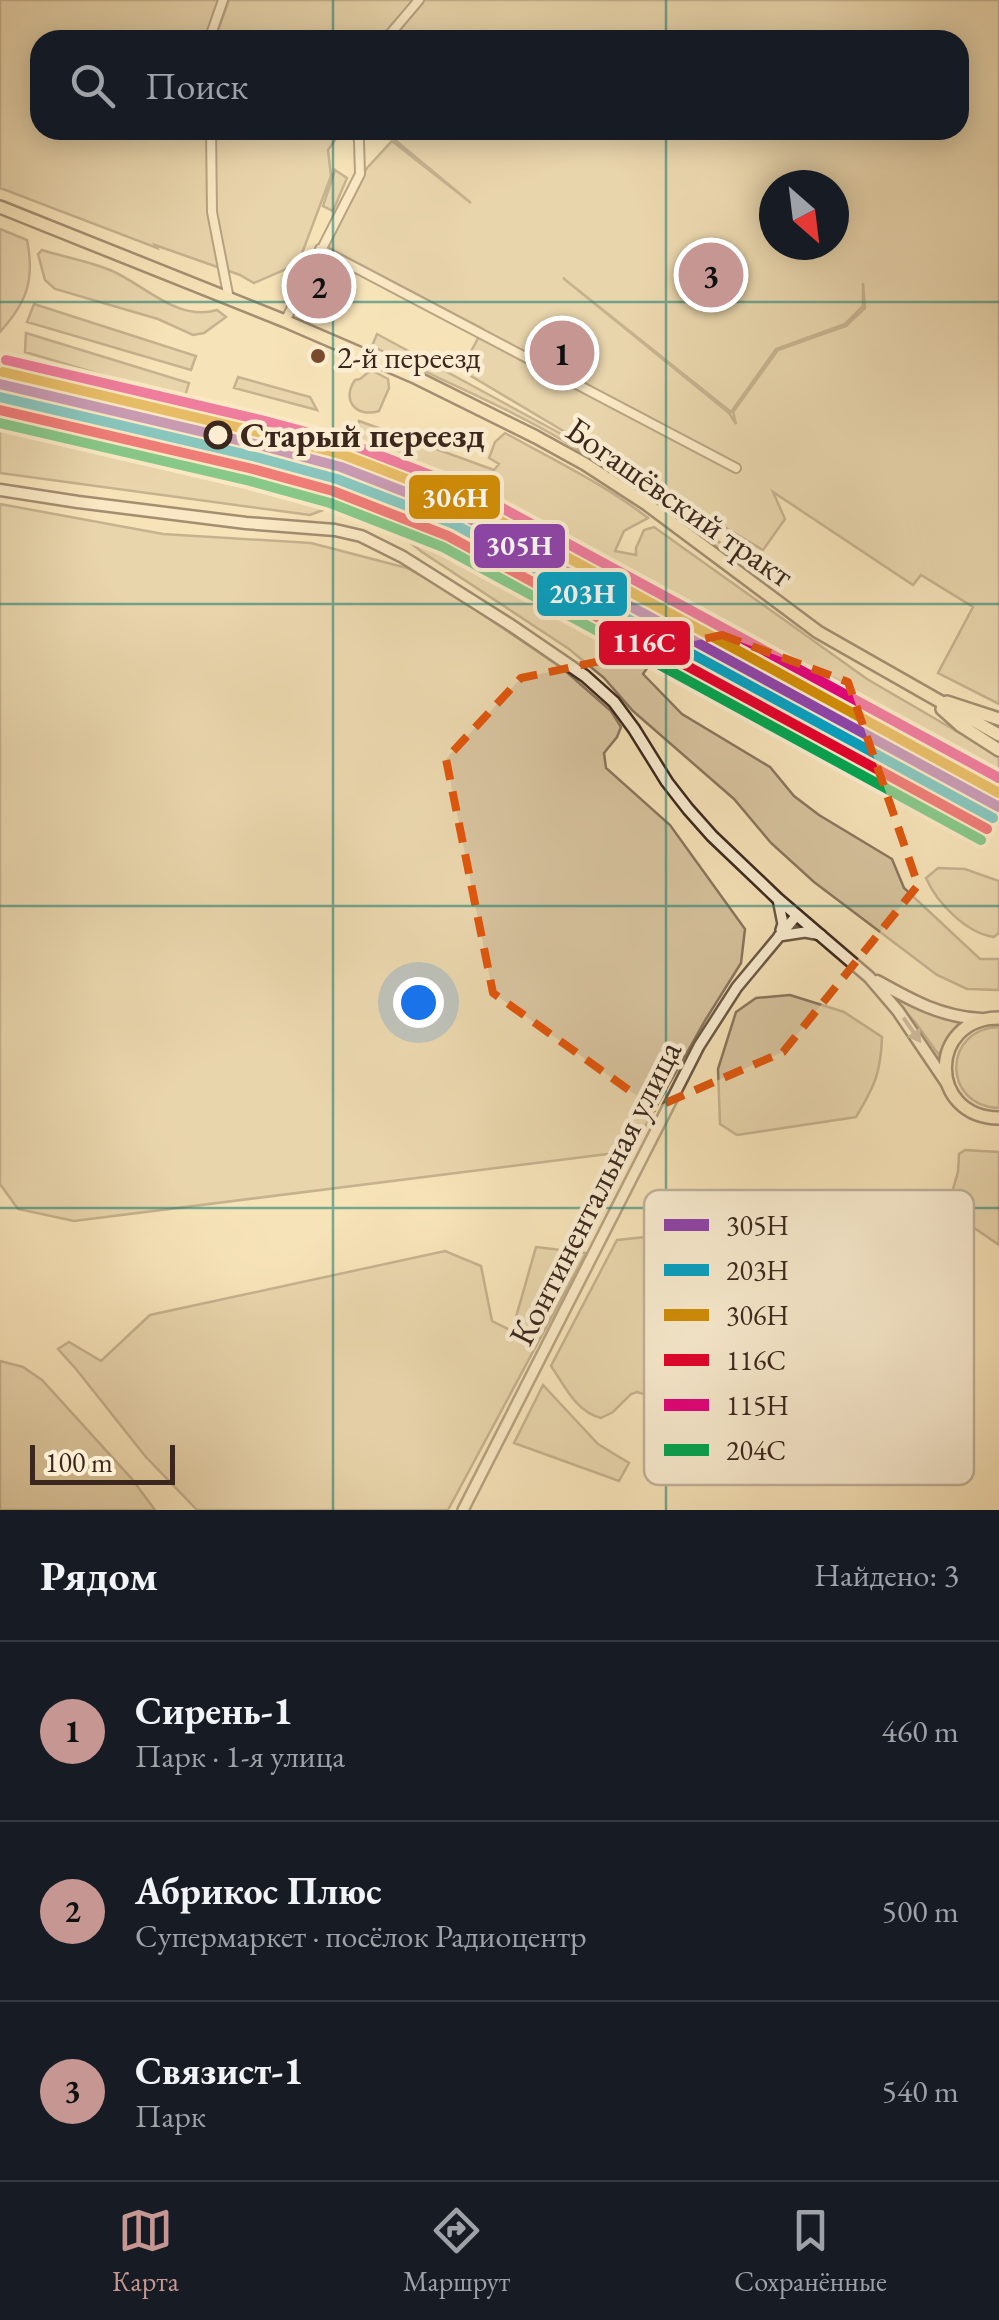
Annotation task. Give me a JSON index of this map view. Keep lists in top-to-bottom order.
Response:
{
  "streets": {
    "main road": ["Богашёвский тракт"],
    "street": ["Континентальная улица"]
  },
  "places": ["2-й переезд", "Старый переезд"],
  "lines": [
    "transit line 115Н",
    "transit line 306Н",
    "transit line 305Н",
    "transit line 203Н",
    "transit line 116С",
    "transit line 204С"
  ],
  "legend": [
    "305Н",
    "203Н",
    "306Н",
    "116С",
    "115Н",
    "204С"
  ],
  "scale_bar": "100 m",
  "north": "bottom right",
  "page": {
    "search": "Поиск",
    "pins": ["3", "2", "1"],
    "scale": "100 m",
    "heading": ["Рядом", "Найдено: 3"],
    "list": [
      {
        "mark": "1",
        "name": "Сирень-1",
        "note": "Парк · 1-я улица",
        "value": "460 m"
      },
      {
        "mark": "2",
        "name": "Абрикос Плюс",
        "note": "Супермаркет · посёлок Радиоцентр",
        "value": "500 m"
      },
      {
        "mark": "3",
        "name": "Связист-1",
        "note": "Парк",
        "value": "540 m"
      }
    ],
    "nav": ["Карта", "Маршрут", "Сохранённые"]
  }
}
